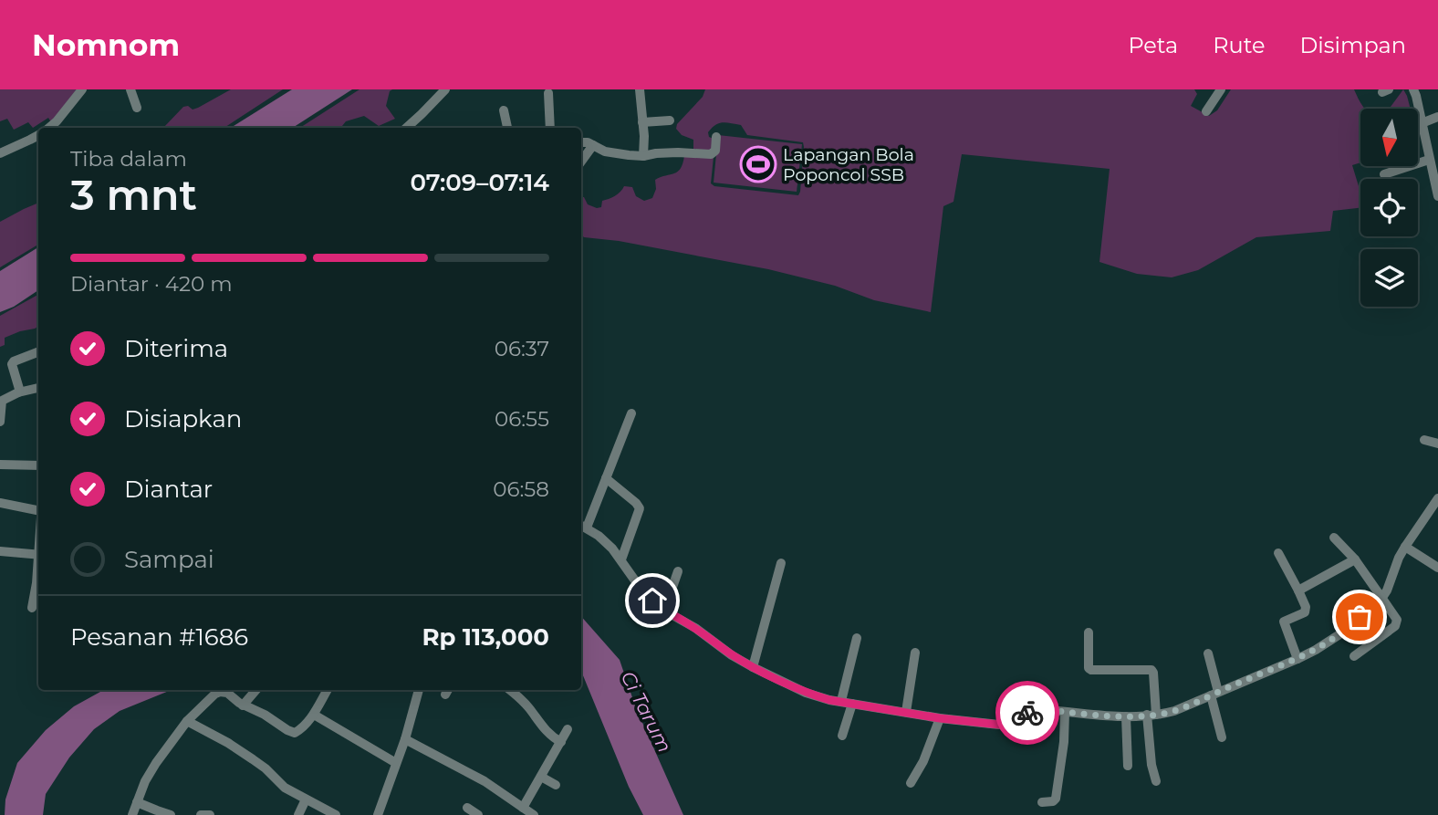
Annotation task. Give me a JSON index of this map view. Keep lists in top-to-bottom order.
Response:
{
  "water": ["Ci Tarum"],
  "places": {
    "sports": ["Lapangan Bola Poponcol SSB"]
  },
  "north": "bottom",
  "page": {
    "header": "Nomnom",
    "nav": ["Peta", "Rute", "Disimpan"],
    "heading": ["3 mnt", "Tiba dalam", "07:09–07:14"],
    "panel": ["Pesanan #1686", "Rp 113,000"],
    "bar": "Diantar · 420 m",
    "list": [
      ["Diterima", "06:37"],
      ["Disiapkan", "06:55"],
      ["Diantar", "06:58"],
      "Sampai"
    ]
  }
}
